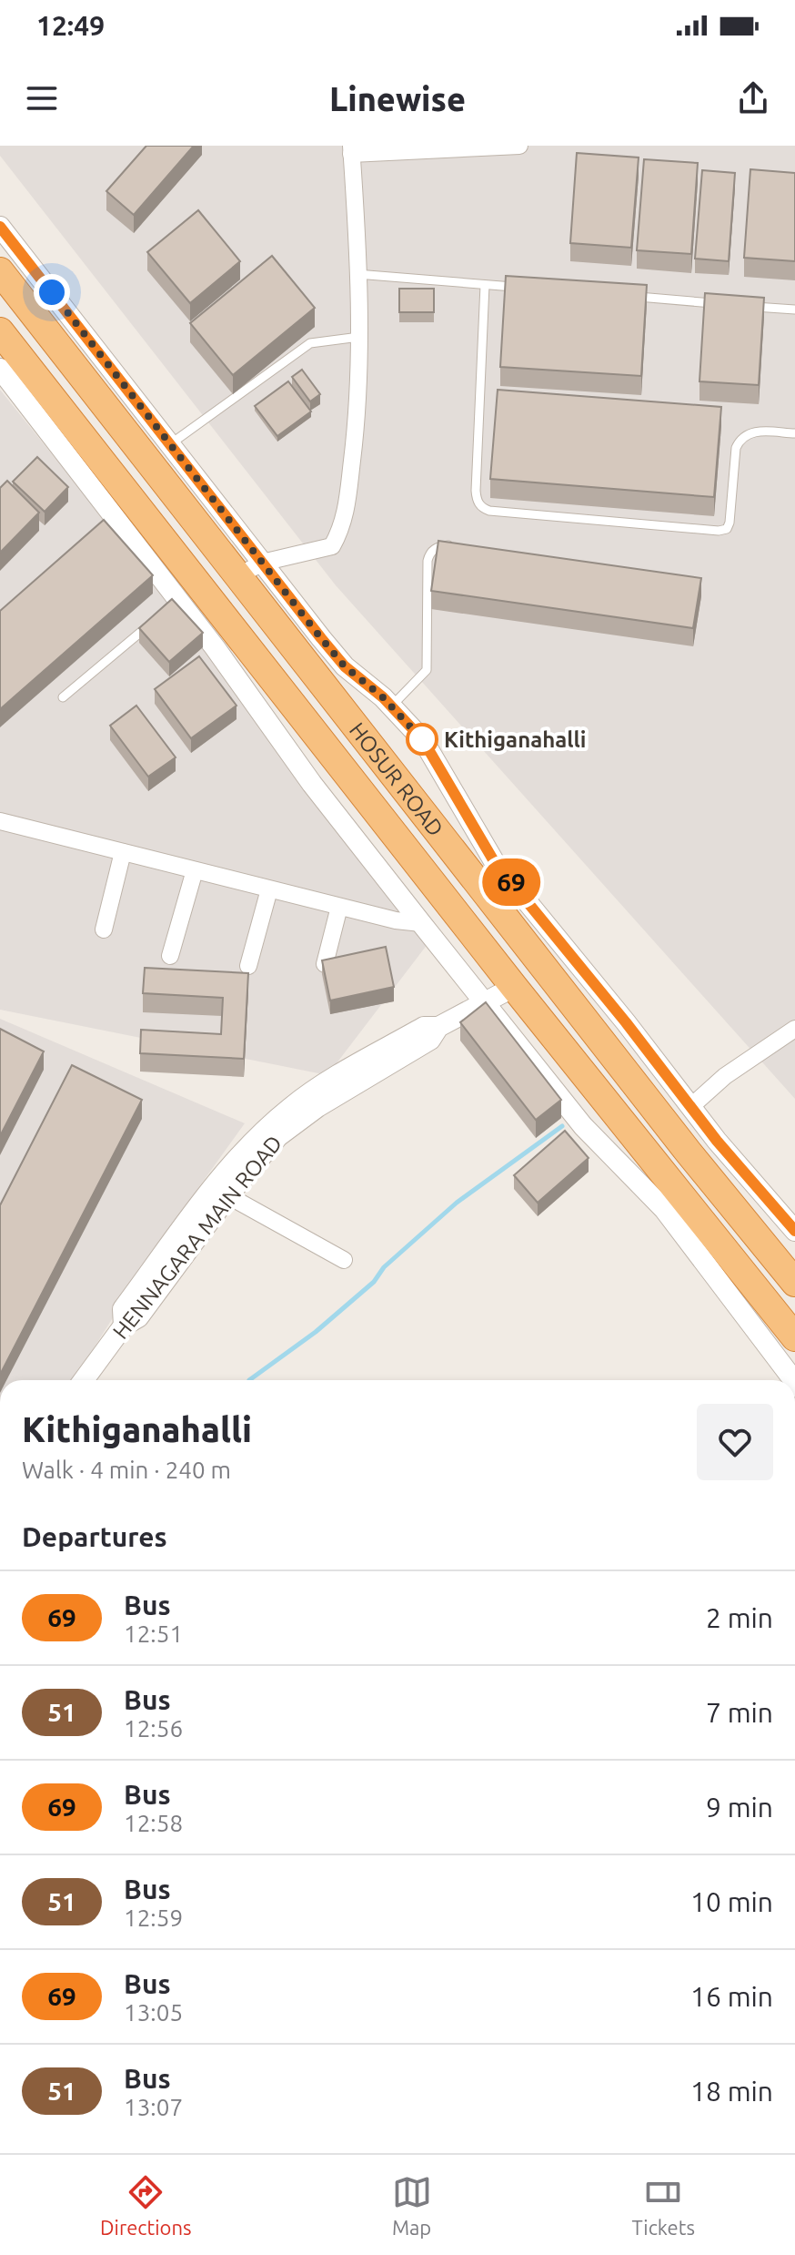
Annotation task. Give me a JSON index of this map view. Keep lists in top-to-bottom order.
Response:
{
  "streets": {
    "highway": ["HOSUR ROAD"],
    "street": ["HENNAGARA MAIN ROAD"]
  },
  "crossings": [
    ["HOSUR ROAD", "HENNAGARA MAIN ROAD"]
  ],
  "places": ["Kithiganahalli"],
  "lines": ["bus line 69"],
  "page": {
    "status": "12:49",
    "header": "Linewise",
    "on_map": "69",
    "heading": [
      ["Kithiganahalli", "Walk · 4 min · 240 m"],
      "Departures"
    ],
    "list": [
      {
        "mark": "69",
        "name": "Bus",
        "note": "12:51",
        "value": "2 min"
      },
      {
        "mark": "51",
        "name": "Bus",
        "note": "12:56",
        "value": "7 min"
      },
      {
        "mark": "69",
        "name": "Bus",
        "note": "12:58",
        "value": "9 min"
      },
      {
        "mark": "51",
        "name": "Bus",
        "note": "12:59",
        "value": "10 min"
      },
      {
        "mark": "69",
        "name": "Bus",
        "note": "13:05",
        "value": "16 min"
      },
      {
        "mark": "51",
        "name": "Bus",
        "note": "13:07",
        "value": "18 min"
      }
    ],
    "tabs": ["Directions", "Map", "Tickets"]
  }
}
